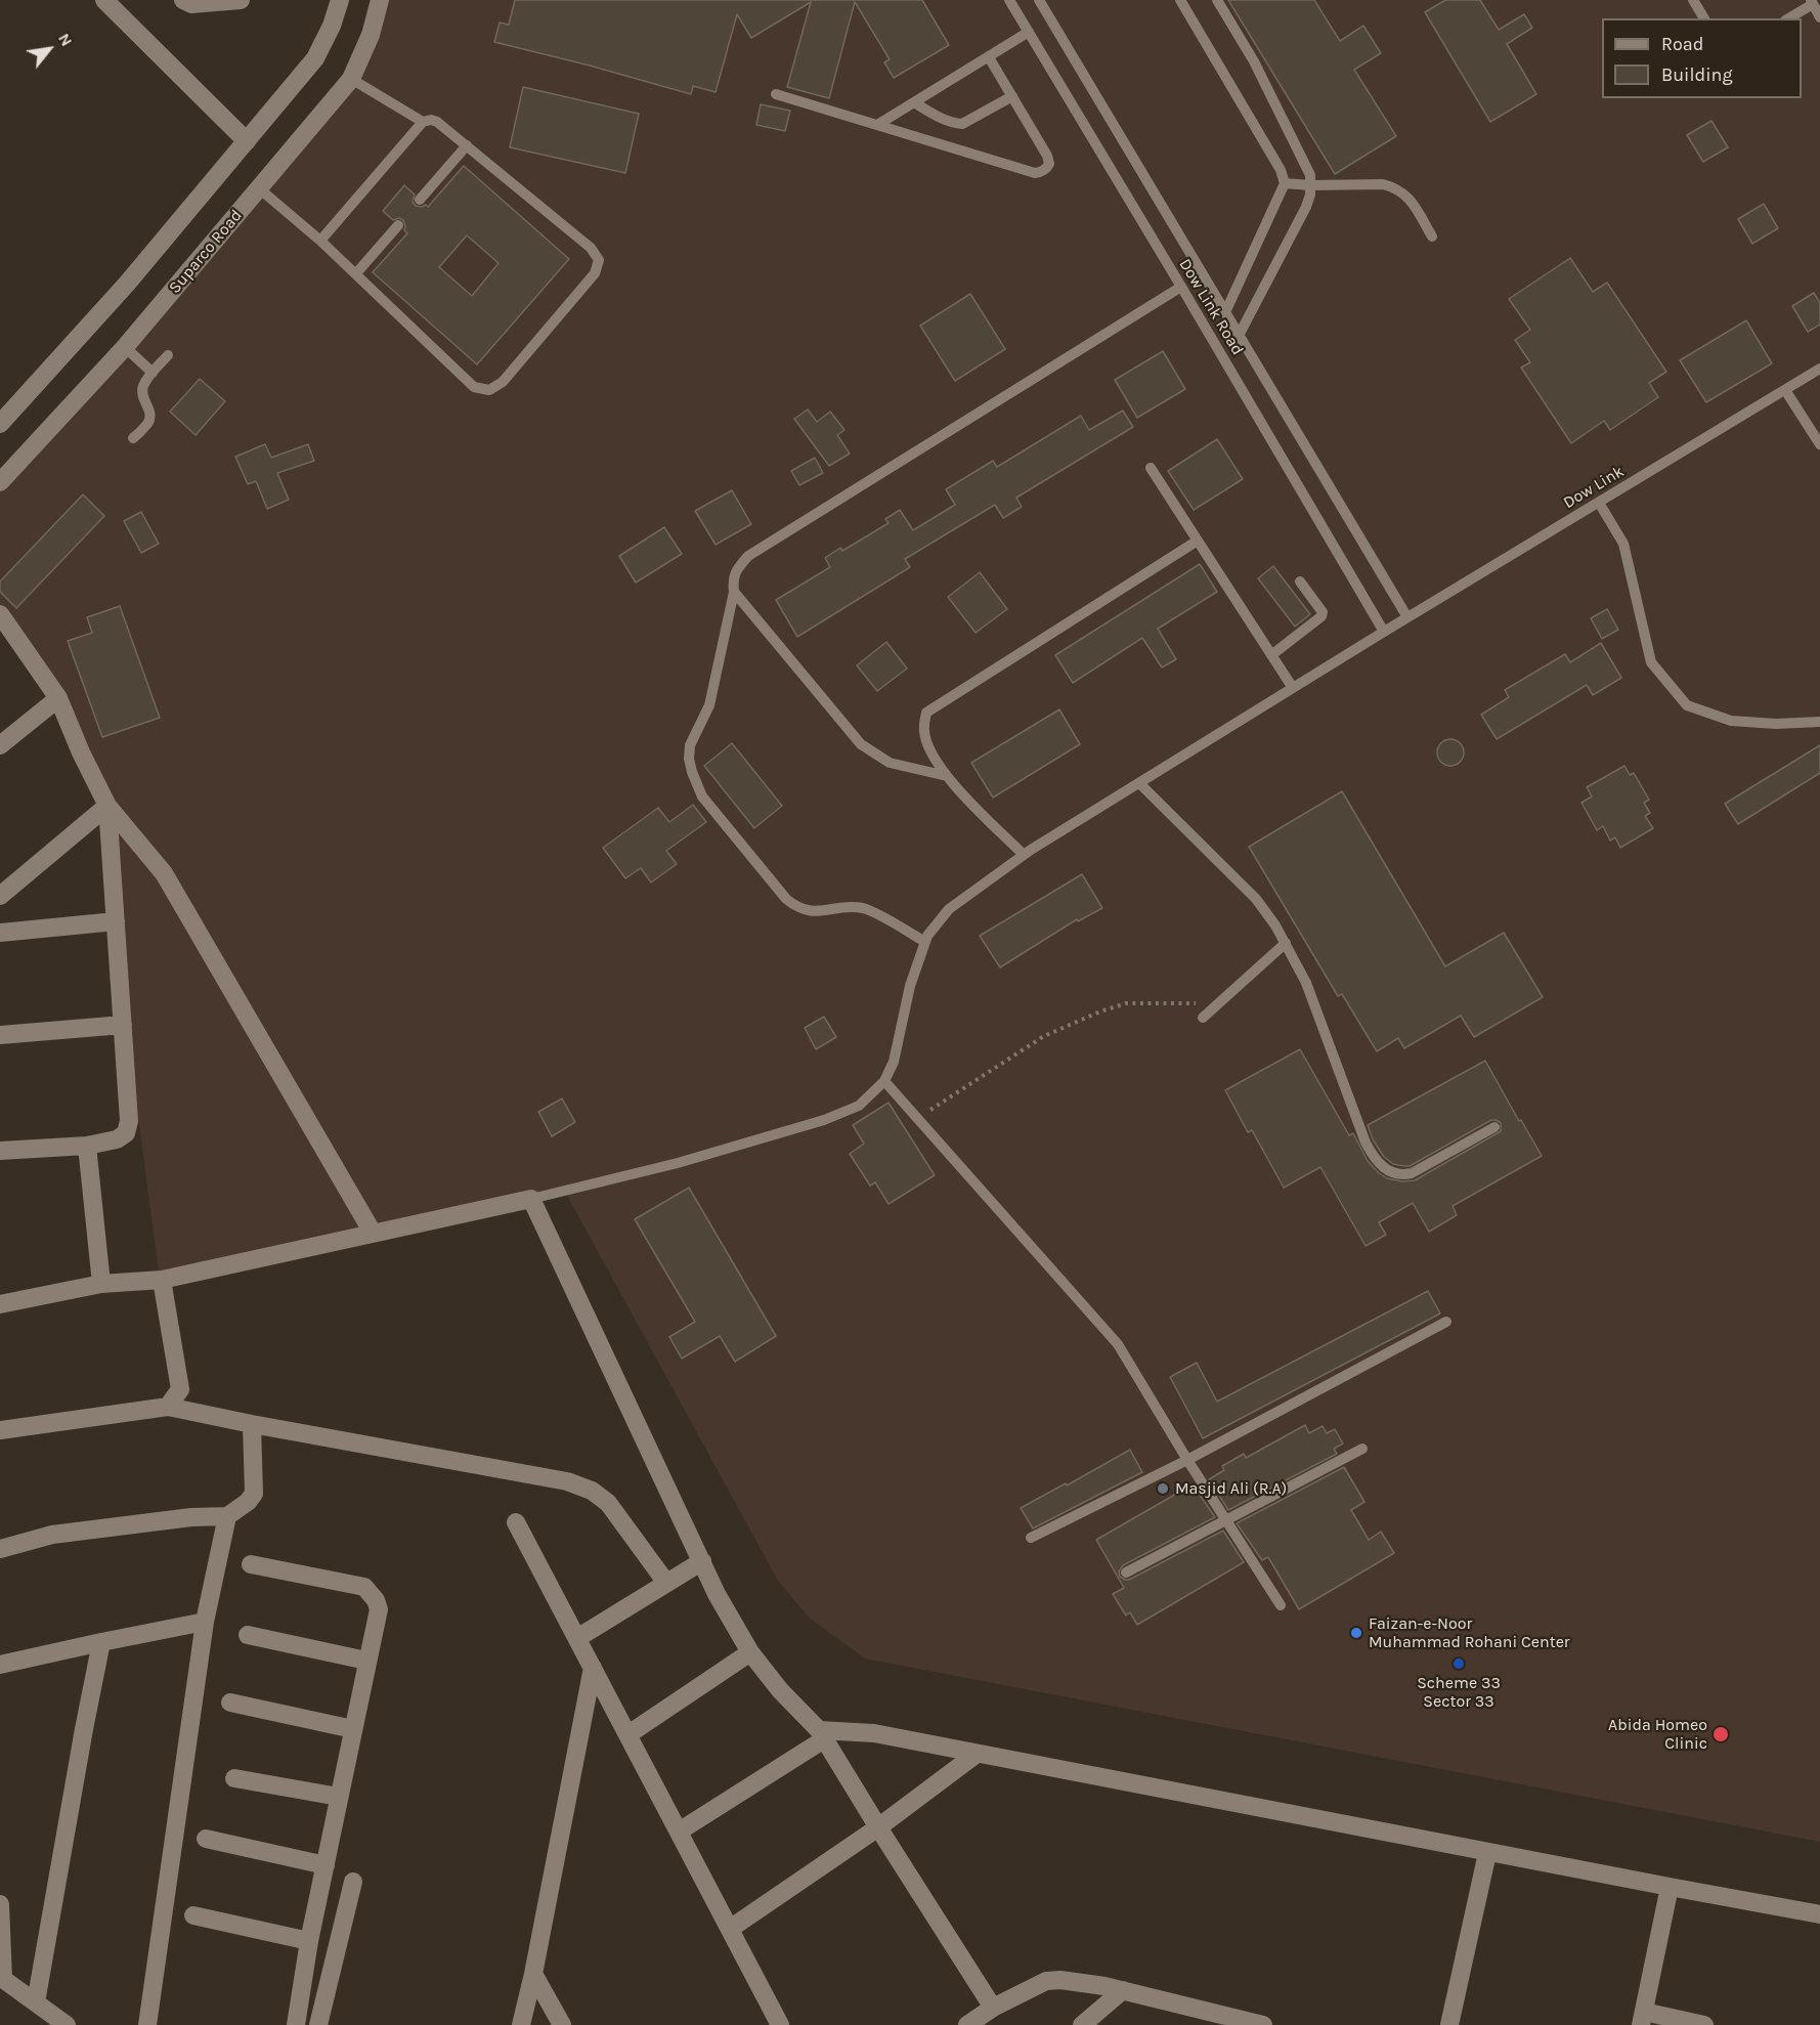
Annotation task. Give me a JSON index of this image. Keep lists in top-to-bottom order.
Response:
{
  "streets": {
    "street": ["Suparco Road"],
    "lane": ["Dow Link Road", "Dow Link"]
  },
  "crossings": [
    ["Dow Link Road", "Dow Link"]
  ],
  "places": [
    "Masjid Ali (R.A)",
    "Faizan-e-Noor Muhammad Rohani Center",
    "Scheme 33 Sector 33",
    "Abida Homeo Clinic"
  ],
  "legend": ["Road", "Building"],
  "north": "top right"
}
